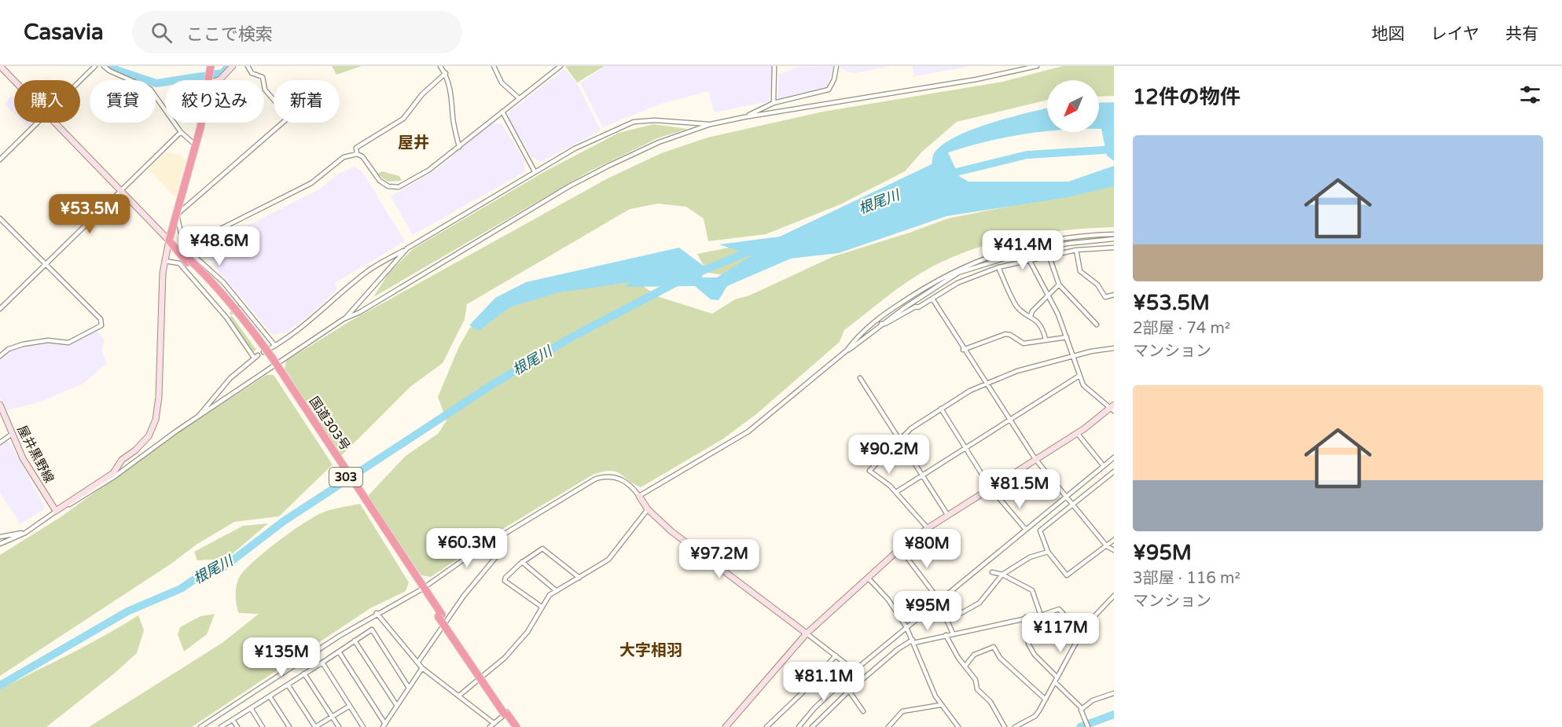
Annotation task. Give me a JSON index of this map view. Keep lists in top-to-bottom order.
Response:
{
  "streets": {
    "highway": ["国道303号", "303"],
    "street": ["屋井黒野線"]
  },
  "districts": ["屋井", "大字相羽"],
  "water": ["根尾川"],
  "north": "bottom left",
  "page": {
    "header": "Casavia",
    "search": "ここで検索",
    "nav": ["地図", "レイヤ", "共有"],
    "heading": "12件の物件",
    "chip": [
      "購入",
      "賃貸",
      "絞り込み",
      "新着"
    ],
    "list": [
      {
        "name": "¥53.5M",
        "note": "2部屋 · 74 m² · マンション"
      },
      {
        "name": "¥95M",
        "note": "3部屋 · 116 m² · マンション"
      }
    ],
    "price": [
      "¥53.5M",
      "¥48.6M",
      "¥41.4M",
      "¥90.2M",
      "¥81.5M",
      "¥60.3M",
      "¥80M",
      "¥97.2M",
      "¥95M",
      "¥117M",
      "¥135M",
      "¥81.1M"
    ]
  }
}
